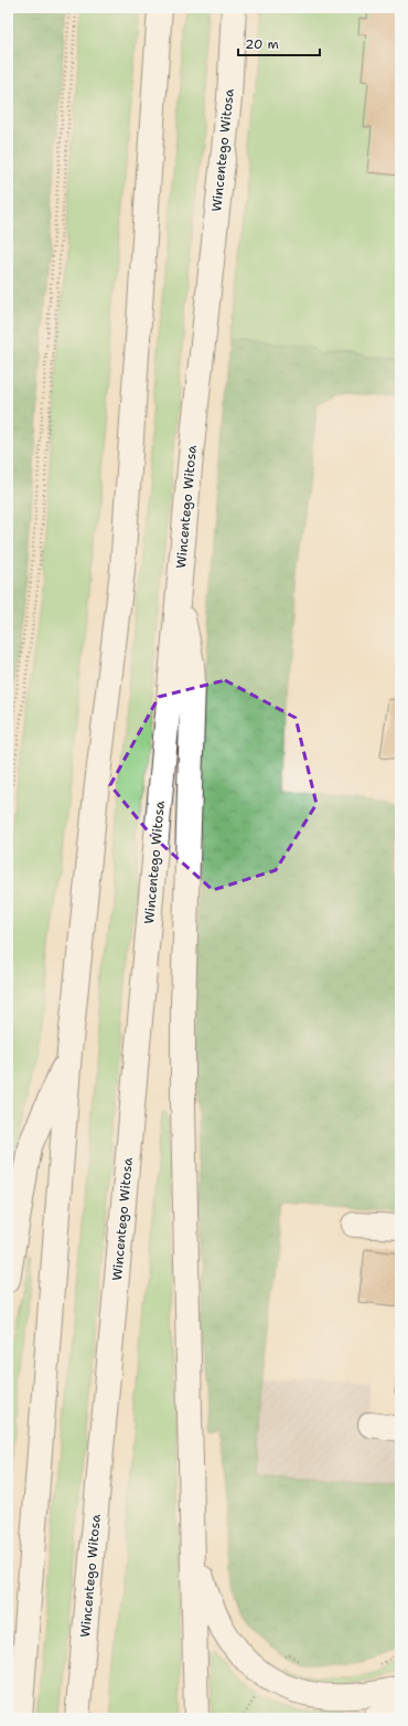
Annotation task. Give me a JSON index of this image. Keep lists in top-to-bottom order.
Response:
{
  "streets": {
    "main road": ["Wincentego Witosa"]
  },
  "scale_bar": "20 m"
}
